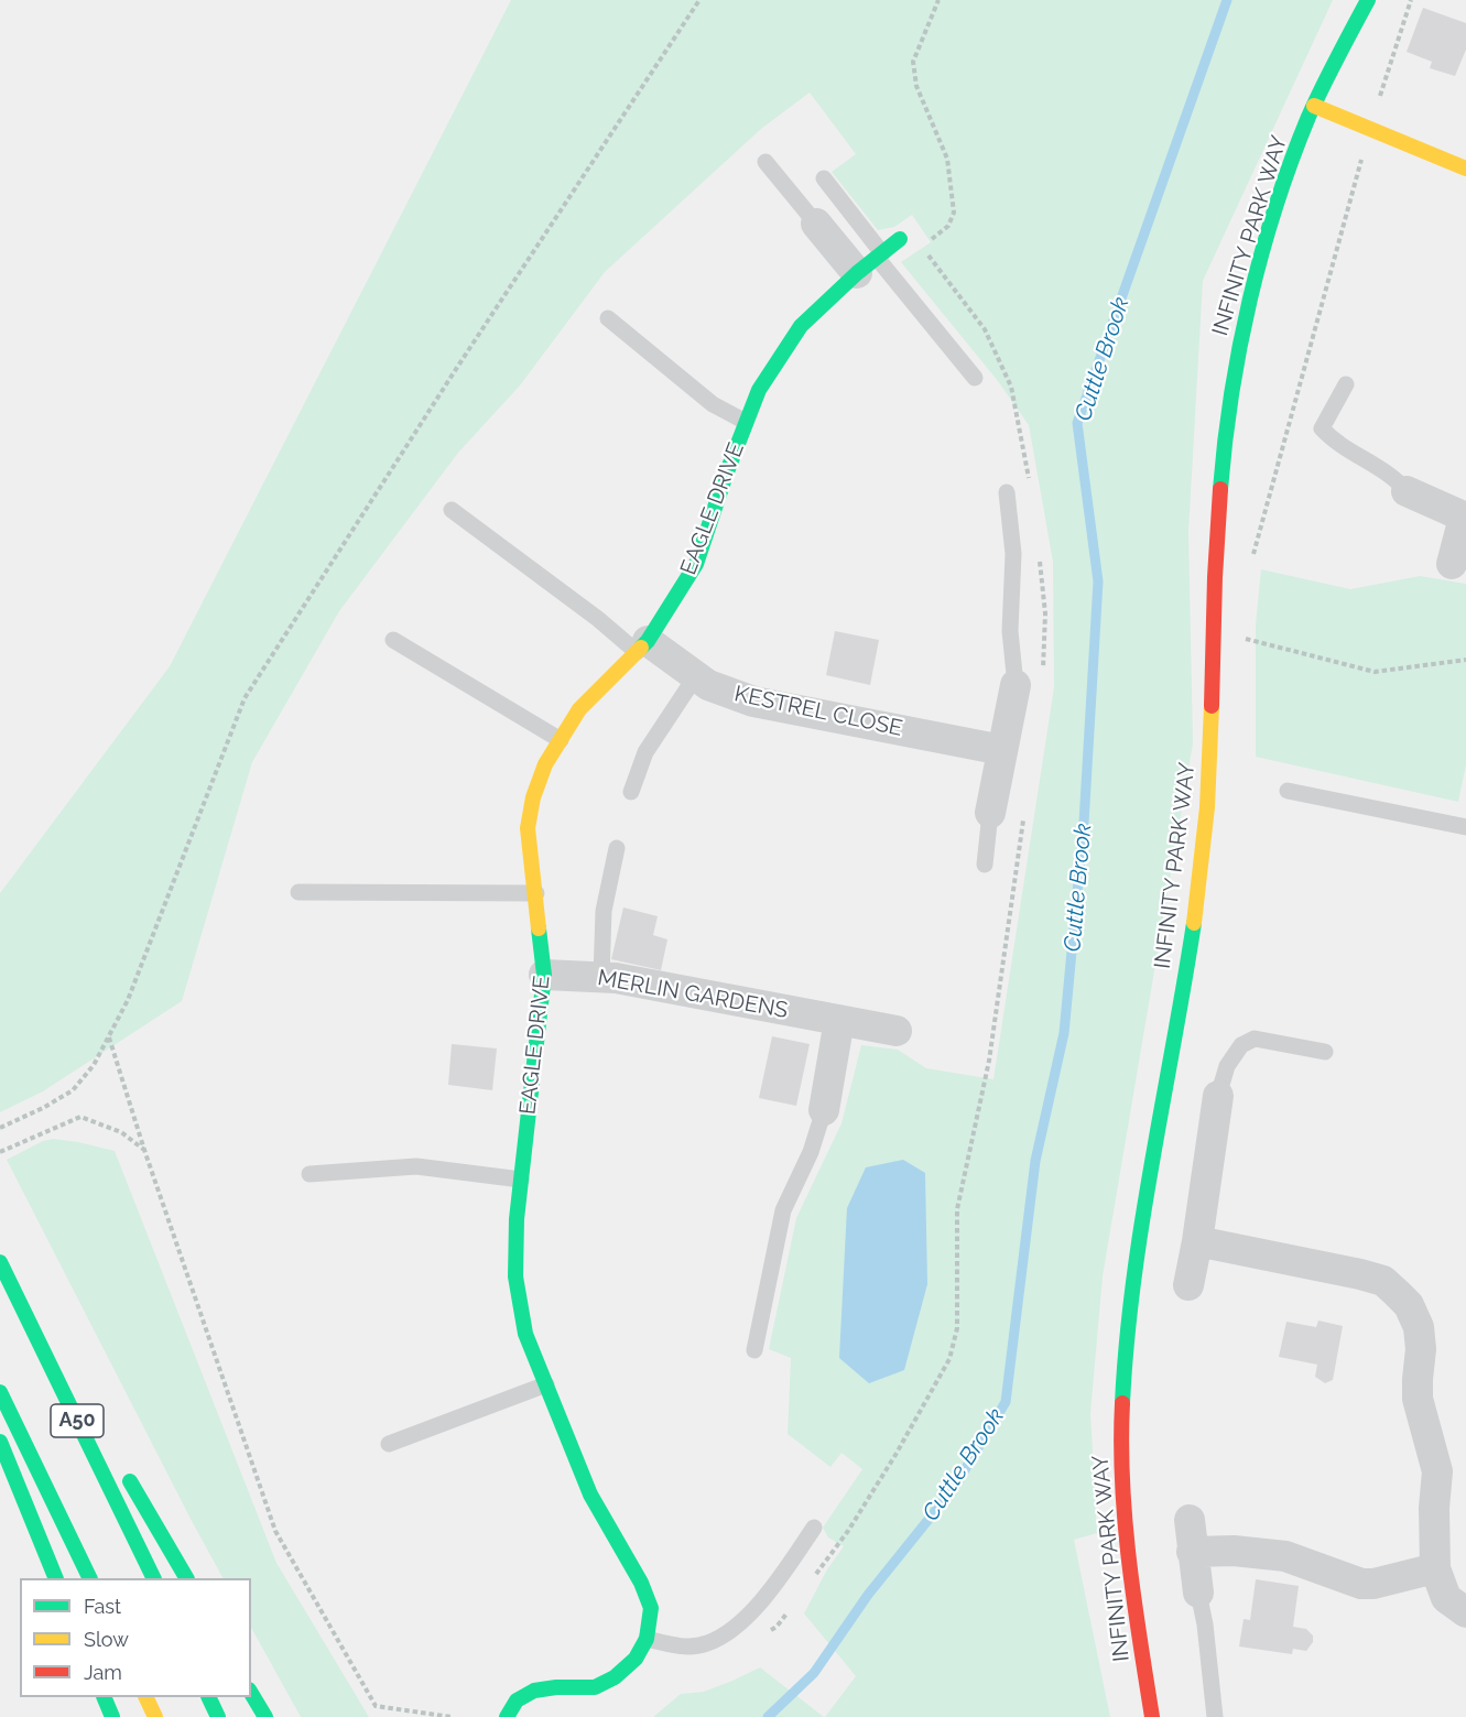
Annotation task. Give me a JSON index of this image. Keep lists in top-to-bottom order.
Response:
{
  "streets": {
    "main road": ["INFINITY PARK WAY", "EAGLE DRIVE", "A50"],
    "street": ["KESTREL CLOSE", "MERLIN GARDENS"]
  },
  "crossings": [
    ["EAGLE DRIVE", "KESTREL CLOSE"],
    ["EAGLE DRIVE", "MERLIN GARDENS"]
  ],
  "water": ["Cuttle Brook"],
  "legend": ["Fast", "Slow", "Jam"]
}
